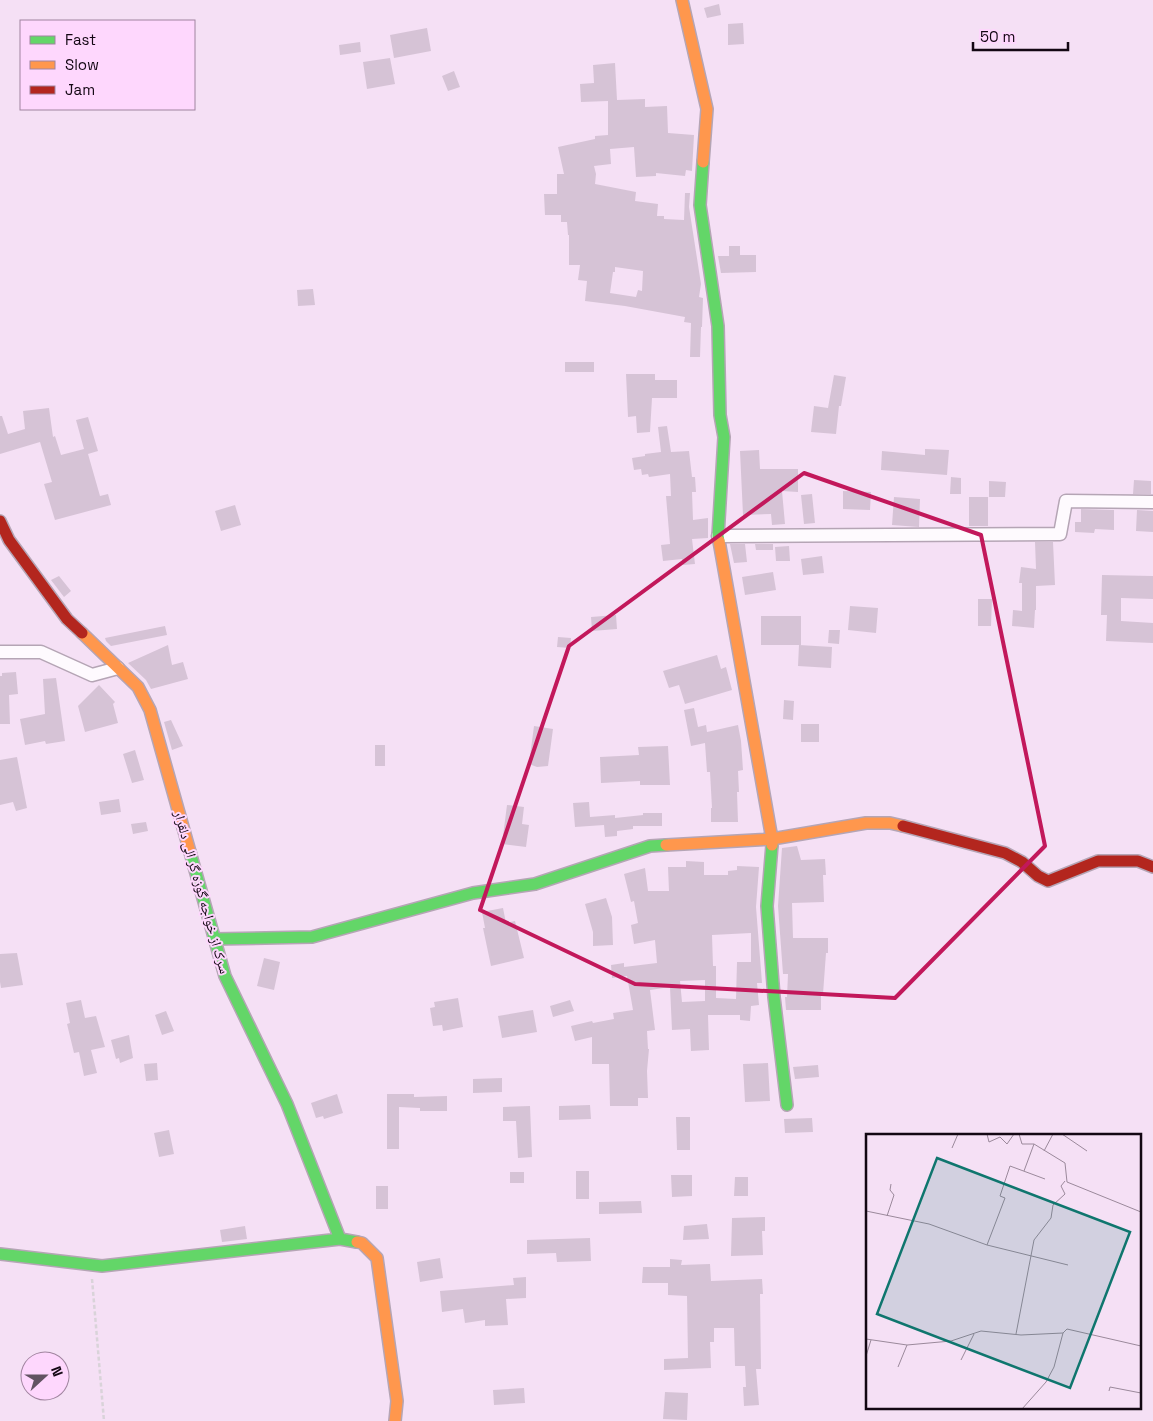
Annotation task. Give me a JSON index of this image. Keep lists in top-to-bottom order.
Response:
{
  "streets": {
    "street": ["سرک از خواجه گوزه گر الی دلقرار"]
  },
  "legend": ["Fast", "Slow", "Jam"],
  "scale_bar": "50 m",
  "north": "right"
}
